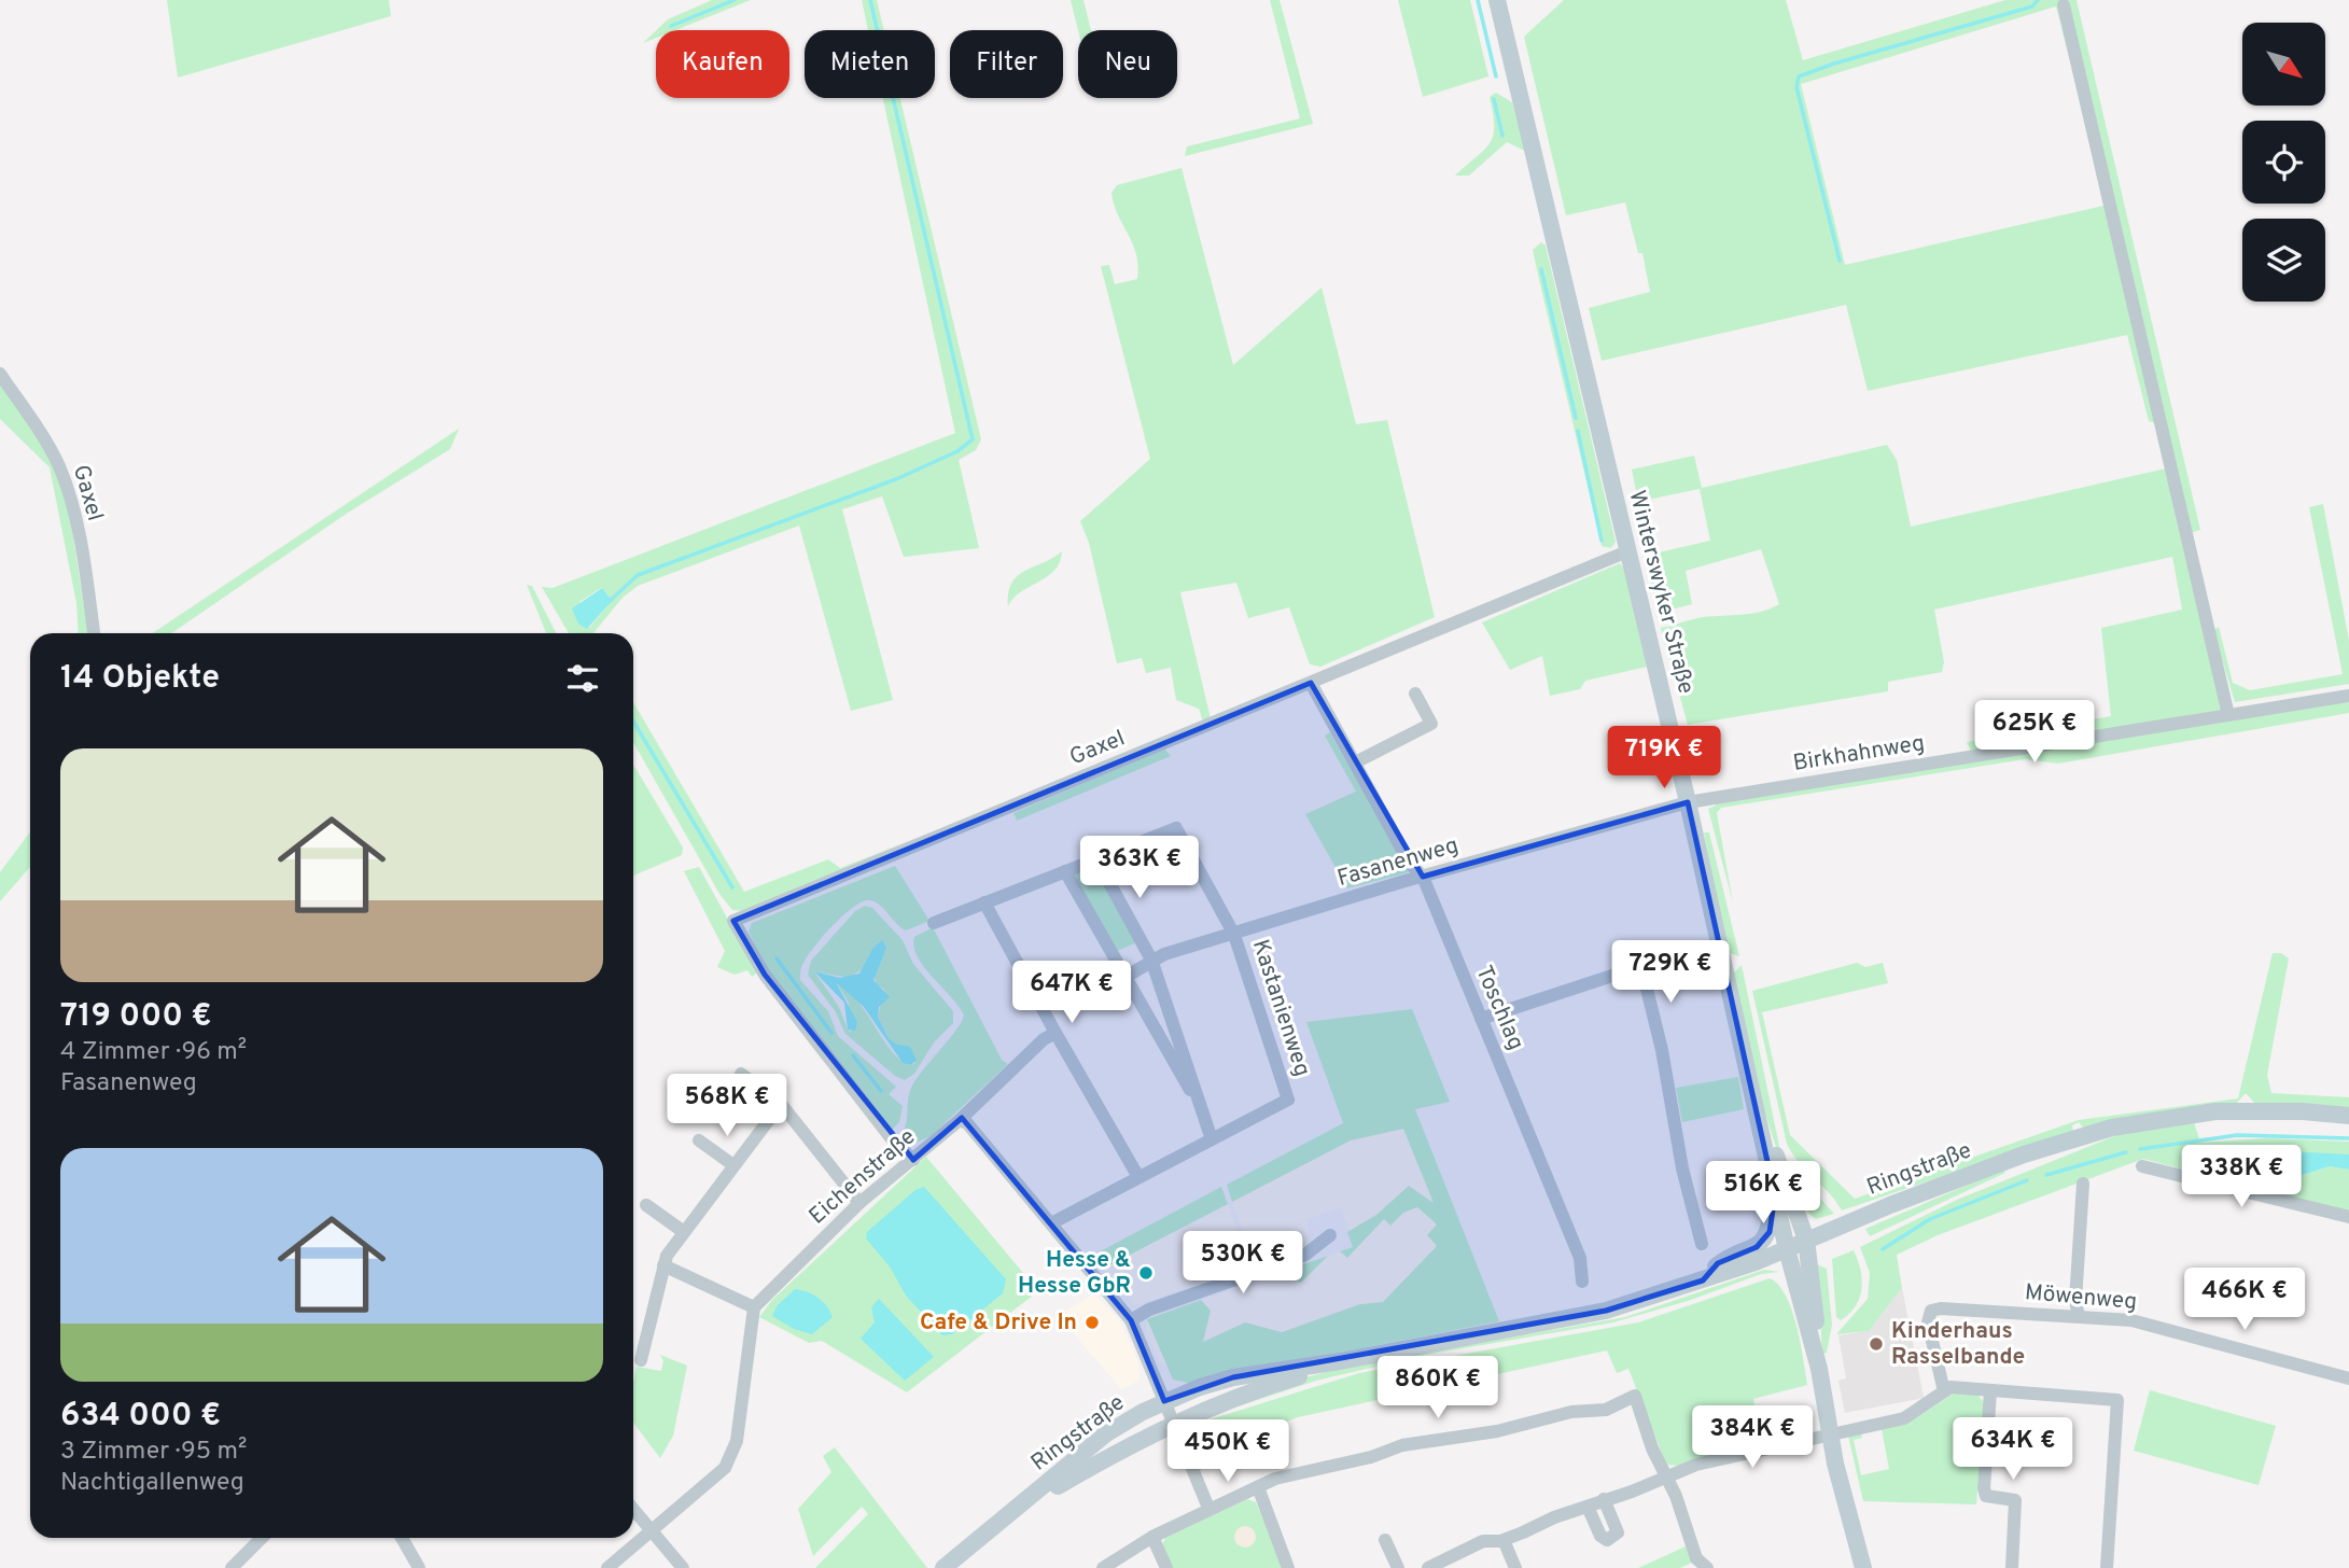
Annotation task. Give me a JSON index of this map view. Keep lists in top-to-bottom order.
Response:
{
  "streets": {
    "street": [
      "Gaxel",
      "Winterswyker Straße",
      "Birkhahnweg",
      "Fasanenweg",
      "Kastanienweg",
      "Toschlag",
      "Ringstraße",
      "Eichenstraße",
      "Möwenweg"
    ]
  },
  "crossings": [
    ["Gaxel", "Winterswyker Straße"],
    ["Gaxel", "Toschlag"],
    ["Gaxel", "Eichenstraße"],
    ["Winterswyker Straße", "Birkhahnweg"],
    ["Winterswyker Straße", "Fasanenweg"],
    ["Winterswyker Straße", "Ringstraße"],
    ["Birkhahnweg", "Fasanenweg"],
    ["Fasanenweg", "Kastanienweg"],
    ["Fasanenweg", "Toschlag"]
  ],
  "places": ["Hesse & Hesse GbR", "Cafe & Drive In", "Kinderhaus Rasselbande"],
  "north": "bottom right",
  "page": {
    "chip": [
      "Kaufen",
      "Mieten",
      "Filter",
      "Neu"
    ],
    "heading": "14 Objekte",
    "price": [
      "625K €",
      "719K €",
      "363K €",
      "729K €",
      "647K €",
      "568K €",
      "338K €",
      "516K €",
      "530K €",
      "466K €",
      "860K €",
      "384K €",
      "634K €",
      "450K €"
    ],
    "list": [
      {
        "name": "719 000 €",
        "note": "4 Zimmer · 96 m² · Fasanenweg"
      },
      {
        "name": "634 000 €",
        "note": "3 Zimmer · 95 m² · Nachtigallenweg"
      }
    ]
  }
}
